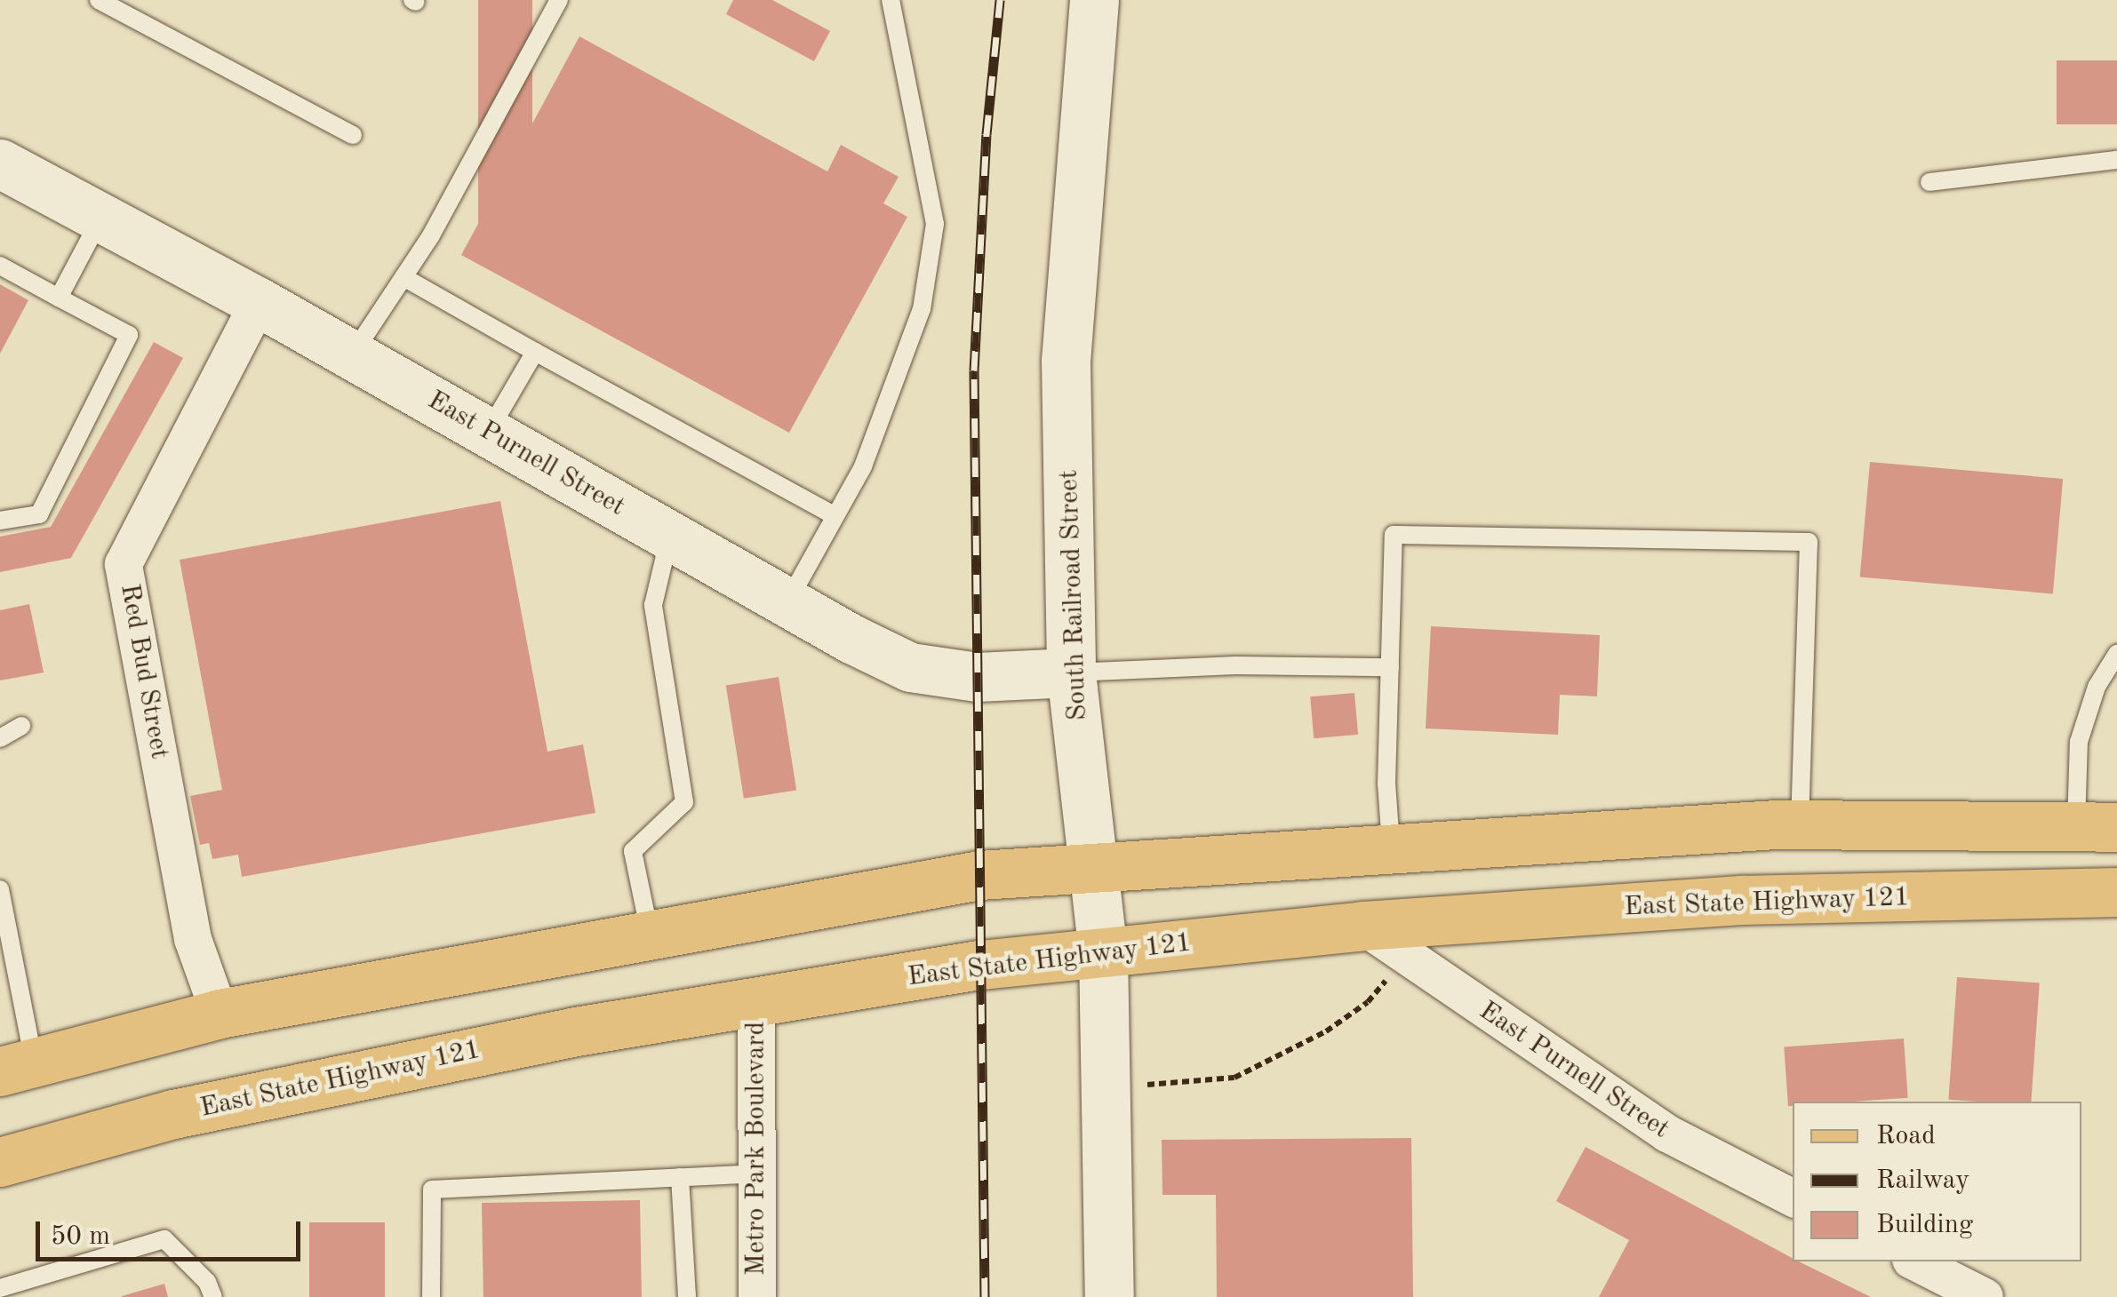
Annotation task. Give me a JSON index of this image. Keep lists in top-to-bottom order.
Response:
{
  "streets": {
    "main road": ["East State Highway 121"],
    "street": [
      "East Purnell Street",
      "South Railroad Street",
      "Red Bud Street",
      "Metro Park Boulevard"
    ]
  },
  "crossings": [
    ["East Purnell Street", "South Railroad Street"],
    ["East Purnell Street", "Red Bud Street"],
    ["East Purnell Street", "East State Highway 121"],
    ["South Railroad Street", "East State Highway 121"],
    ["East State Highway 121", "Metro Park Boulevard"]
  ],
  "legend": ["Road", "Railway", "Building"],
  "scale_bar": "50 m"
}
